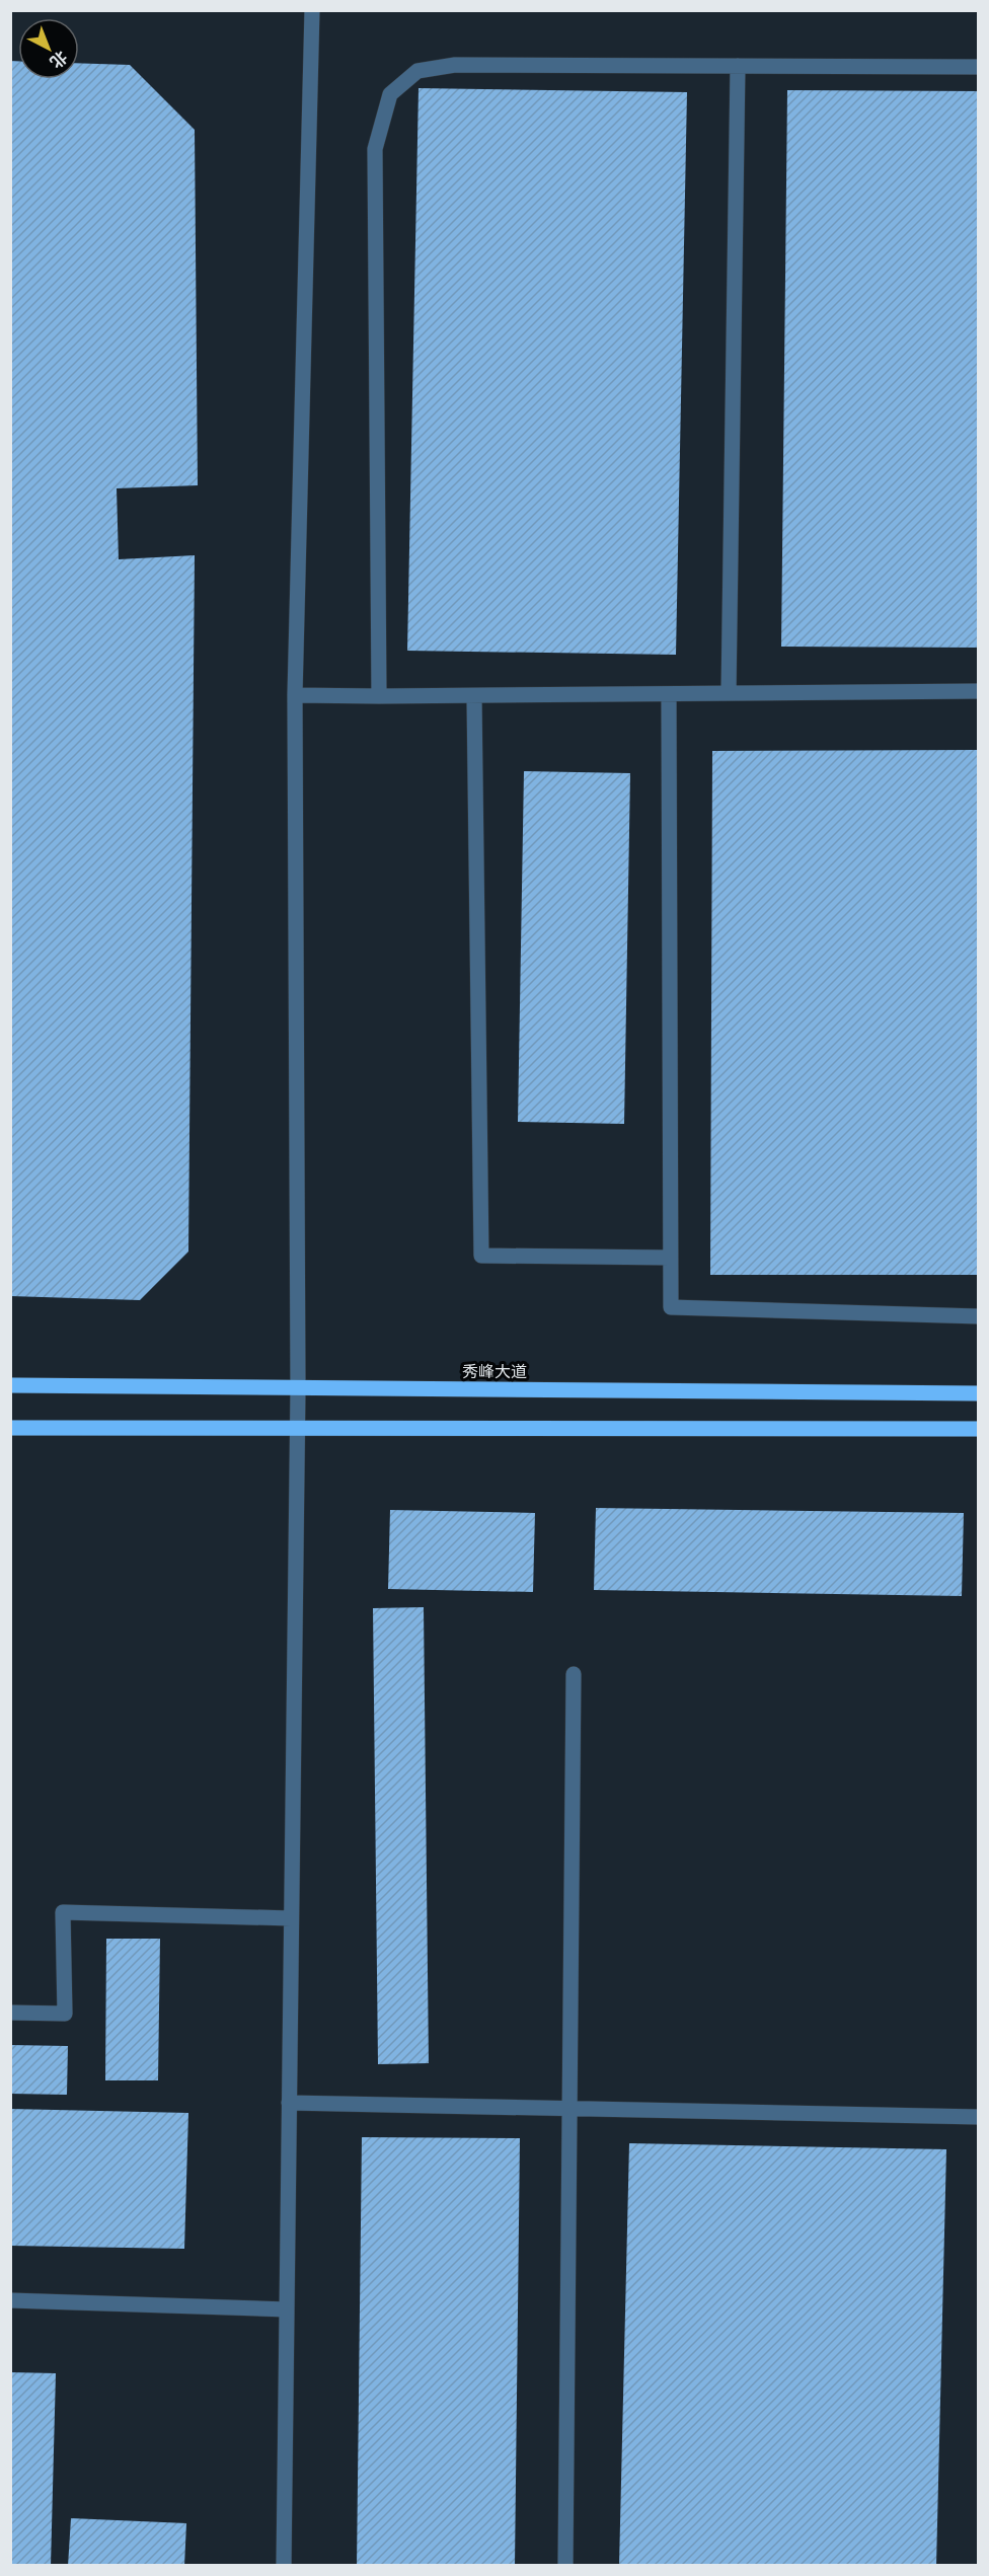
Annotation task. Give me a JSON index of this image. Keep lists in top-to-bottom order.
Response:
{
  "streets": {
    "main road": ["秀峰大道"]
  },
  "north": "bottom right"
}
